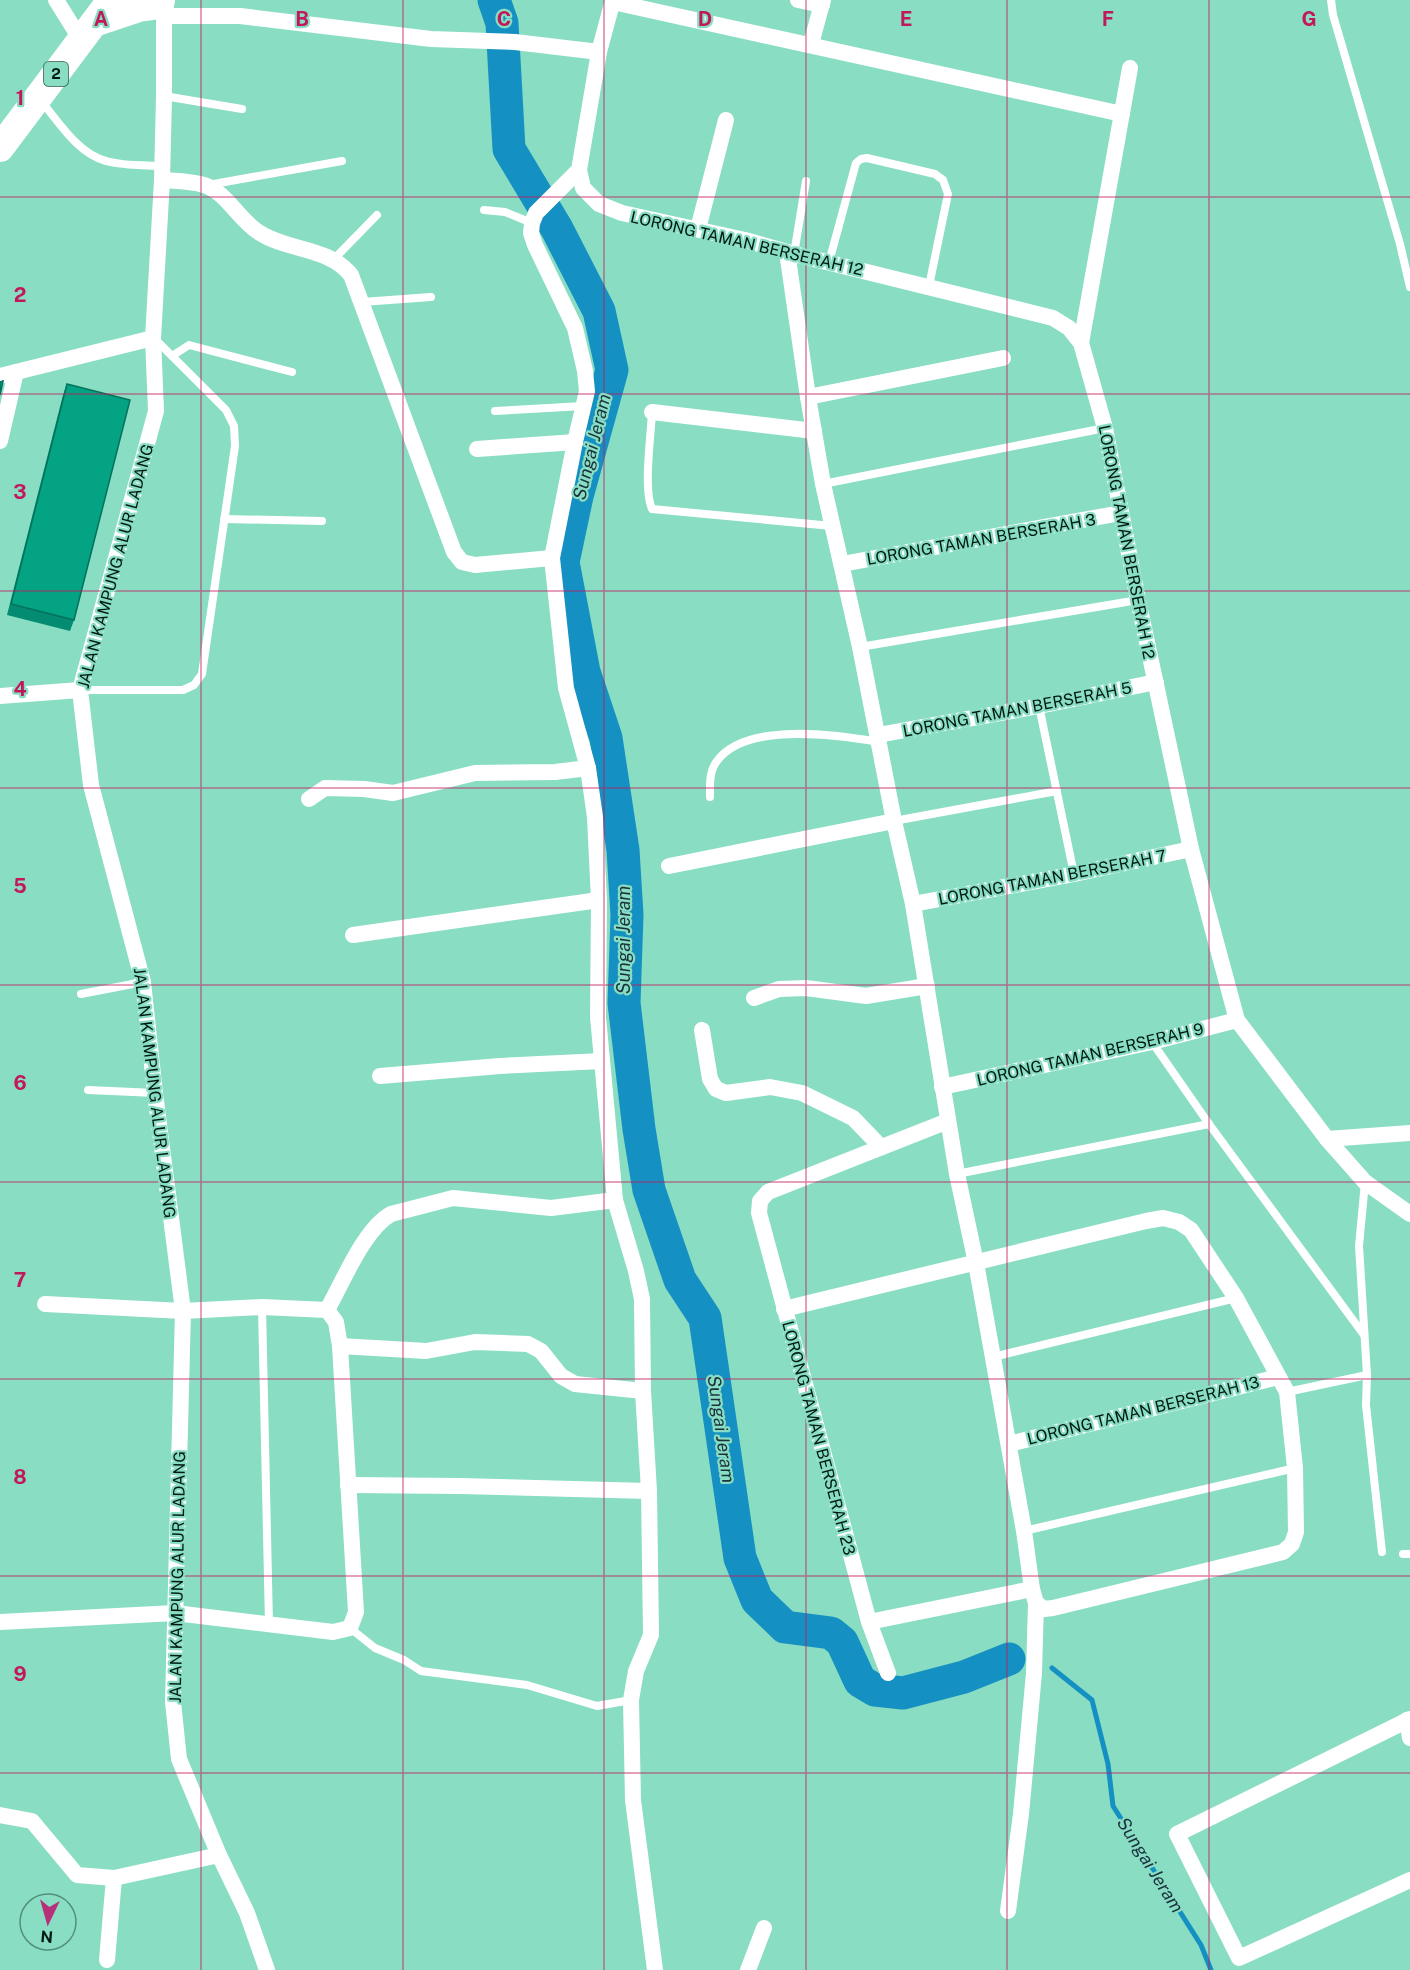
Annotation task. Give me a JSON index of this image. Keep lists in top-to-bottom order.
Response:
{
  "streets": {
    "highway": ["2"],
    "street": [
      "LORONG TAMAN BERSERAH 12",
      "LORONG TAMAN BERSERAH 3",
      "JALAN KAMPUNG ALUR LADANG",
      "LORONG TAMAN BERSERAH 5",
      "LORONG TAMAN BERSERAH 7",
      "LORONG TAMAN BERSERAH 9",
      "LORONG TAMAN BERSERAH 13",
      "LORONG TAMAN BERSERAH 23"
    ]
  },
  "crossings": [
    ["LORONG TAMAN BERSERAH 12", "LORONG TAMAN BERSERAH 3"],
    ["LORONG TAMAN BERSERAH 12", "LORONG TAMAN BERSERAH 5"],
    ["LORONG TAMAN BERSERAH 12", "LORONG TAMAN BERSERAH 7"],
    ["LORONG TAMAN BERSERAH 12", "LORONG TAMAN BERSERAH 9"]
  ],
  "water": ["Sungai Jeram"],
  "north": "bottom",
  "grid": {
    "columns": [
      "A",
      "B",
      "C",
      "D",
      "E",
      "F",
      "G"
    ],
    "rows": [
      "1",
      "2",
      "3",
      "4",
      "5",
      "6",
      "7",
      "8",
      "9"
    ]
  }
}
